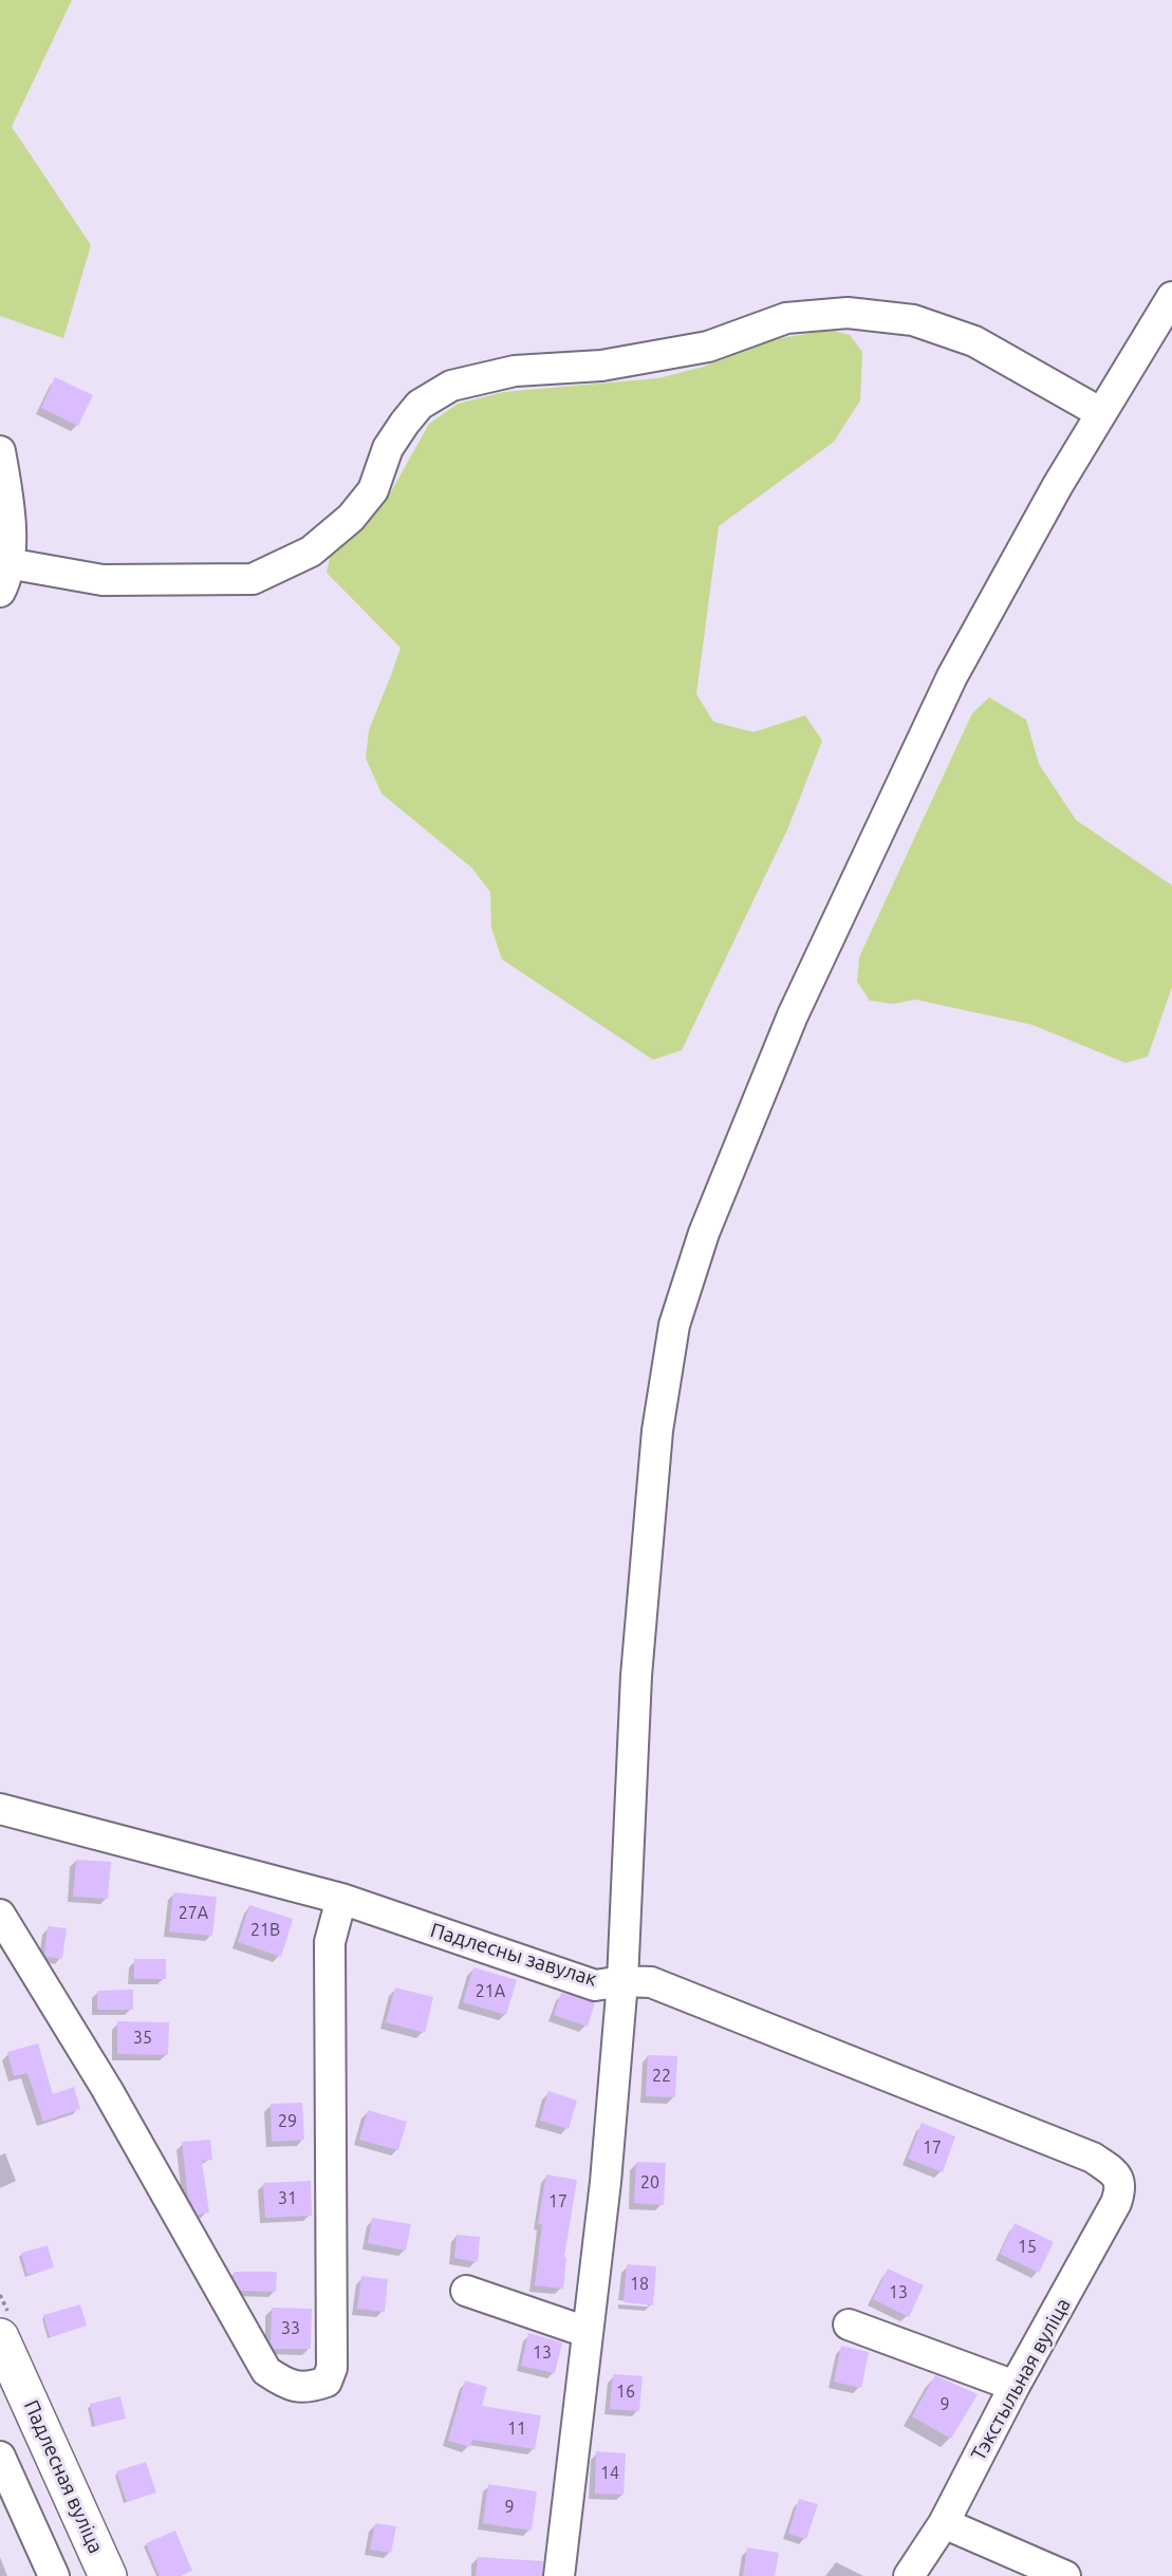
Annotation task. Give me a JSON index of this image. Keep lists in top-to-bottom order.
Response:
{
  "streets": {
    "main road": ["Падлесная вуліца"],
    "street": ["Падлесны завулак", "Тэкстыльная вуліца"]
  },
  "crossings": [
    ["Падлесны завулак", "Тэкстыльная вуліца"]
  ],
  "house_numbers": [
    "27А",
    "21В",
    "21А",
    "35",
    "22",
    "29",
    "17",
    "20",
    "31",
    "17",
    "15",
    "18",
    "13",
    "33",
    "13",
    "16",
    "9",
    "11",
    "14",
    "9"
  ]
}
